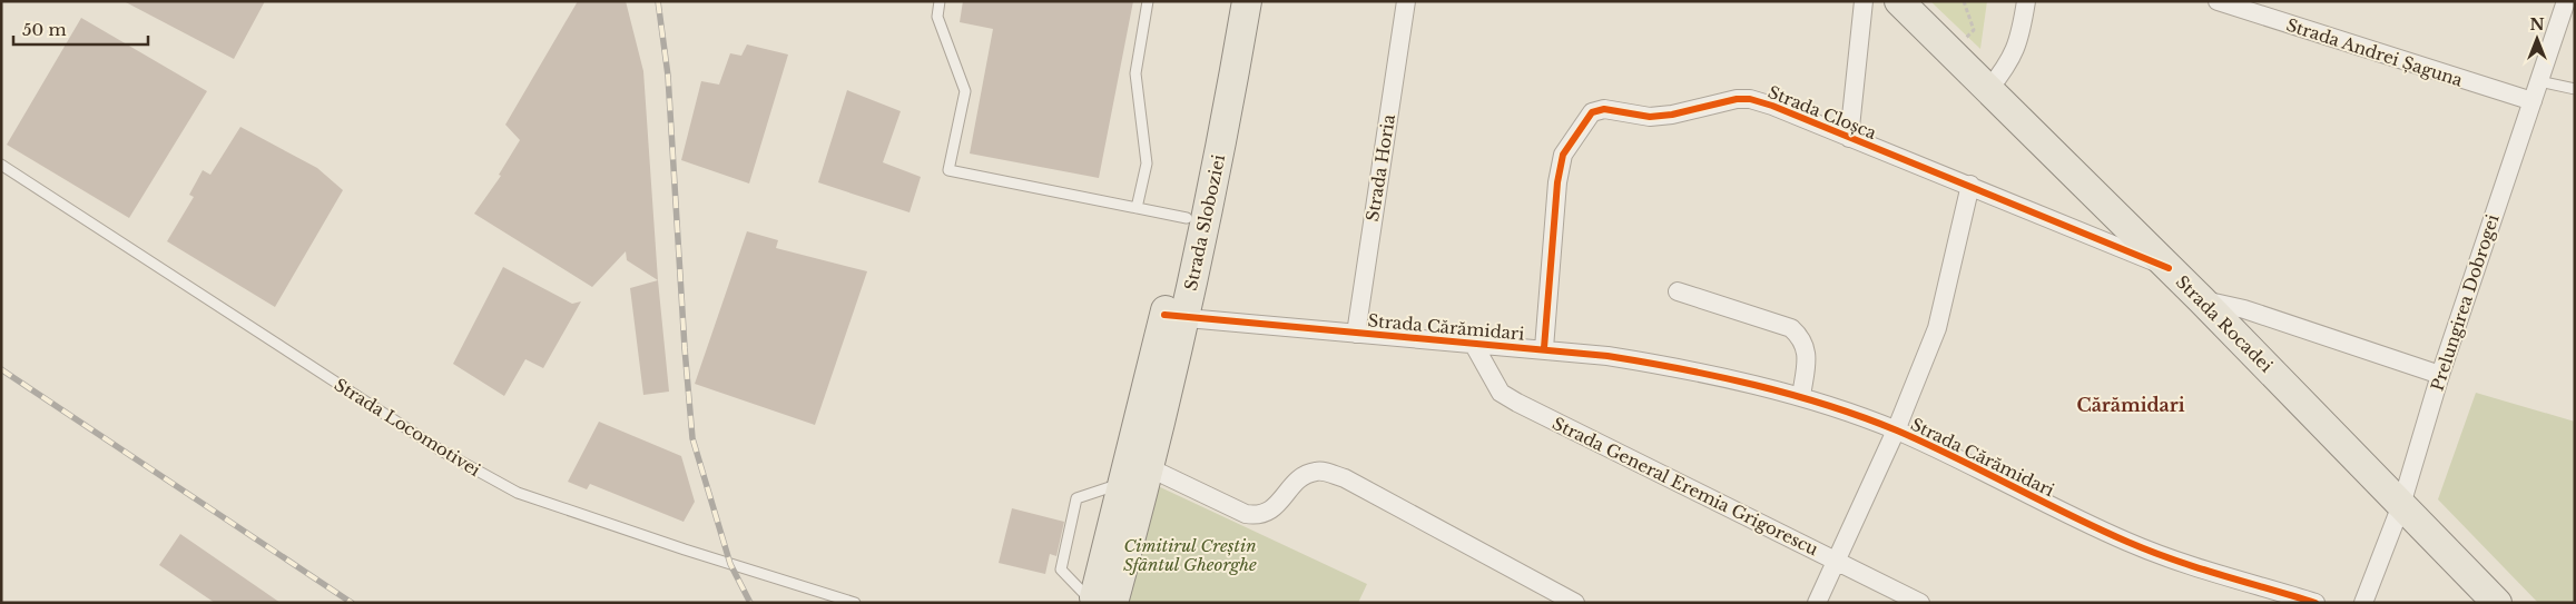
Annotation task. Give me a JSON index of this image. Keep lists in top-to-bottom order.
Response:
{
  "streets": {
    "main road": ["Strada Sloboziei", "Strada Rocadei"],
    "street": [
      "Strada Andrei Șaguna",
      "Strada Cloșca",
      "Strada Horia",
      "Prelungirea Dobrogei",
      "Strada Cărămidari",
      "Strada General Eremia Grigorescu"
    ],
    "lane": ["Strada Locomotivei"]
  },
  "crossings": [
    ["Strada Andrei Șaguna", "Prelungirea Dobrogei"],
    ["Strada Cloșca", "Strada Rocadei"],
    ["Strada Cloșca", "Strada Cărămidari"],
    ["Strada Horia", "Strada Cărămidari"],
    ["Strada Sloboziei", "Strada Cărămidari"],
    ["Prelungirea Dobrogei", "Strada Rocadei"],
    ["Strada Cărămidari", "Strada General Eremia Grigorescu"]
  ],
  "districts": ["Cărămidari"],
  "parks": ["Cimitirul Creștin Sfântul Gheorghe"],
  "scale_bar": "50 m",
  "north": "top"
}
